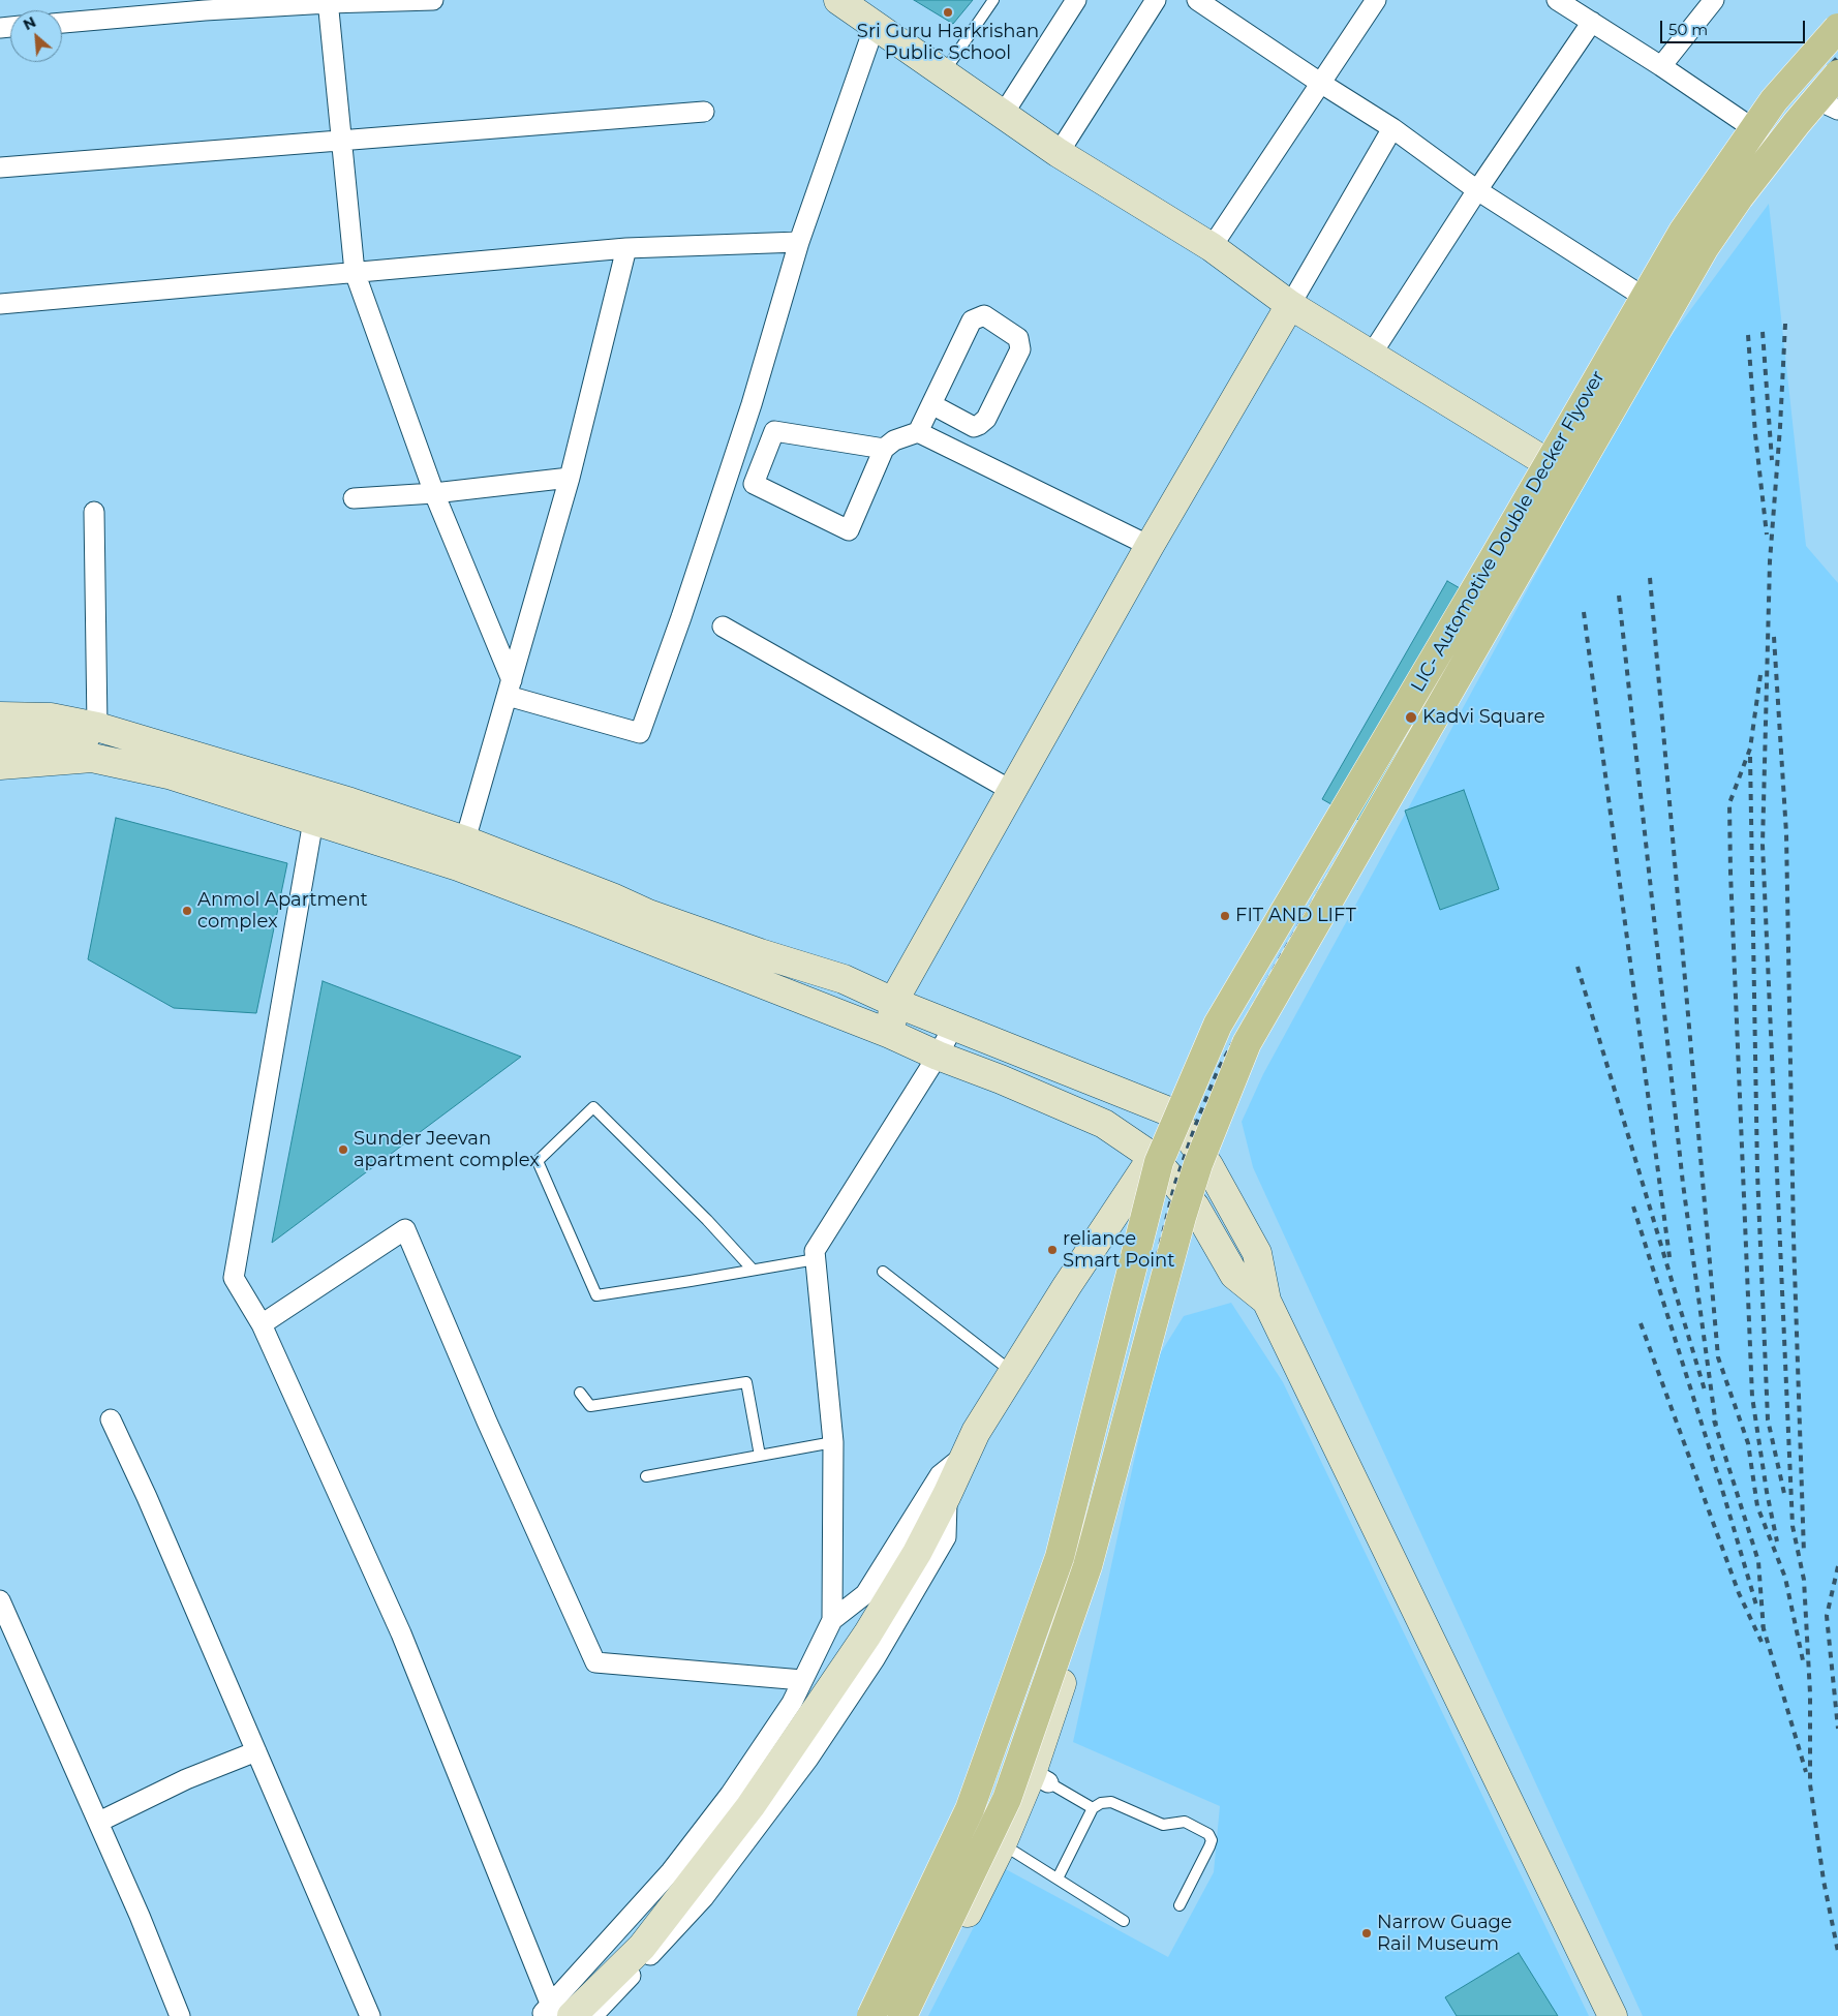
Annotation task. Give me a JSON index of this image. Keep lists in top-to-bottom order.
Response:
{
  "streets": {
    "main road": ["LIC- Automotive Double Decker Flyover"]
  },
  "places": [
    "Sri Guru Harkrishan Public School",
    "Kadvi Square",
    "Anmol Apartment complex",
    "FIT AND LIFT",
    "Sunder Jeevan apartment complex",
    "reliance Smart Point",
    "Narrow Guage Rail Museum"
  ],
  "scale_bar": "50 m",
  "north": "top left"
}
